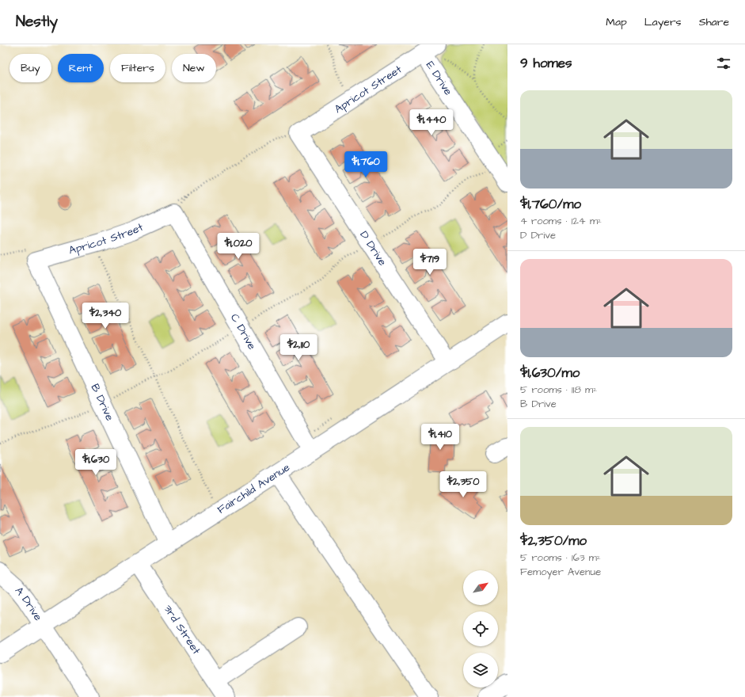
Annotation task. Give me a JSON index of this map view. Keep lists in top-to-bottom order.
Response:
{
  "streets": {
    "street": [
      "E Drive",
      "Apricot Street",
      "D Drive",
      "C Drive",
      "B Drive",
      "Fairchild Avenue",
      "A Drive",
      "3rd Street"
    ]
  },
  "crossings": [
    ["E Drive", "Apricot Street"],
    ["Apricot Street", "D Drive"],
    ["Apricot Street", "C Drive"],
    ["Apricot Street", "B Drive"],
    ["D Drive", "Fairchild Avenue"],
    ["C Drive", "Fairchild Avenue"],
    ["B Drive", "Fairchild Avenue"],
    ["Fairchild Avenue", "A Drive"],
    ["Fairchild Avenue", "3rd Street"]
  ],
  "north": "top right",
  "page": {
    "header": "Nestly",
    "nav": ["Map", "Layers", "Share"],
    "heading": "9 homes",
    "chip": [
      "Buy",
      "Rent",
      "Filters",
      "New"
    ],
    "list": [
      {
        "name": "$1,760/mo",
        "note": "4 rooms · 124 m² · D Drive"
      },
      {
        "name": "$1,630/mo",
        "note": "5 rooms · 118 m² · B Drive"
      },
      {
        "name": "$2,350/mo",
        "note": "5 rooms · 163 m² · Femoyer Avenue"
      }
    ],
    "price": [
      "$1,440",
      "$1,760",
      "$1,020",
      "$719",
      "$2,340",
      "$2,110",
      "$1,410",
      "$1,630",
      "$2,350"
    ]
  }
}
